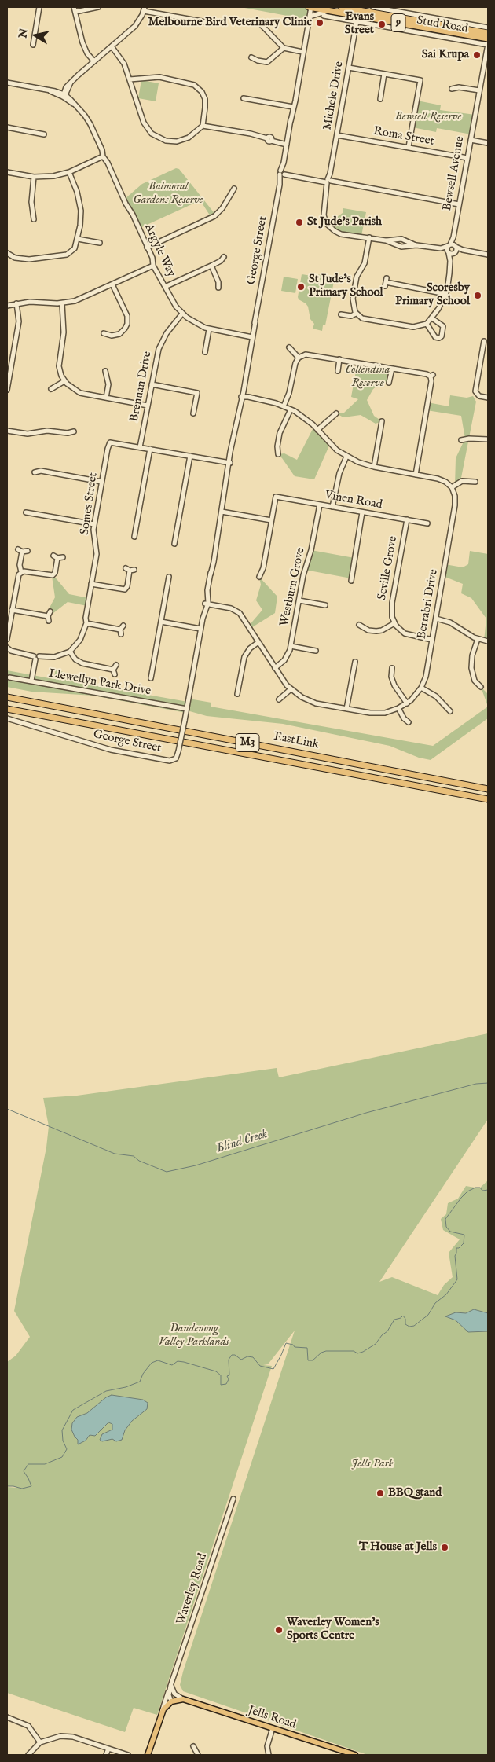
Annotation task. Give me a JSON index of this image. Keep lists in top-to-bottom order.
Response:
{
  "streets": {
    "highway": [
      "9",
      "Stud Road",
      "EastLink",
      "M3"
    ],
    "main road": ["Waverley Road", "Jells Road"],
    "street": [
      "Michele Drive",
      "Roma Street",
      "Bewsell Avenue",
      "Argyle Way",
      "George Street",
      "Brennan Drive",
      "Vinen Road",
      "Somes Street",
      "Seville Grove",
      "Westburn Grove",
      "Berrabri Drive",
      "Llewellyn Park Drive"
    ]
  },
  "crossings": [
    ["Stud Road", "Michele Drive"],
    ["Stud Road", "Bewsell Avenue"],
    ["Stud Road", "George Street"],
    ["Michele Drive", "Roma Street"],
    ["Michele Drive", "Bewsell Avenue"],
    ["Roma Street", "Bewsell Avenue"],
    ["Argyle Way", "George Street"],
    ["Argyle Way", "Brennan Drive"],
    ["George Street", "Somes Street"],
    ["George Street", "Berrabri Drive"],
    ["George Street", "Llewellyn Park Drive"],
    ["Brennan Drive", "Somes Street"],
    ["Vinen Road", "Seville Grove"],
    ["Vinen Road", "Westburn Grove"],
    ["Westburn Grove", "Berrabri Drive"],
    ["Waverley Road", "Jells Road"]
  ],
  "water": ["Blind Creek"],
  "parks": [
    "Bewsell Reserve",
    "Balmoral Gardens Reserve",
    "Collendina Reserve",
    "Dandenong Valley Parklands",
    "Jells Park"
  ],
  "places": [
    "Melbourne Bird Veterinary Clinic",
    "Evans Street",
    "Sai Krupa",
    "St Jude's Parish",
    "St Jude's Primary School",
    "Scoresby Primary School",
    "BBQ stand",
    "T House at Jells",
    "Waverley Women's Sports Centre"
  ],
  "north": "left"
}
